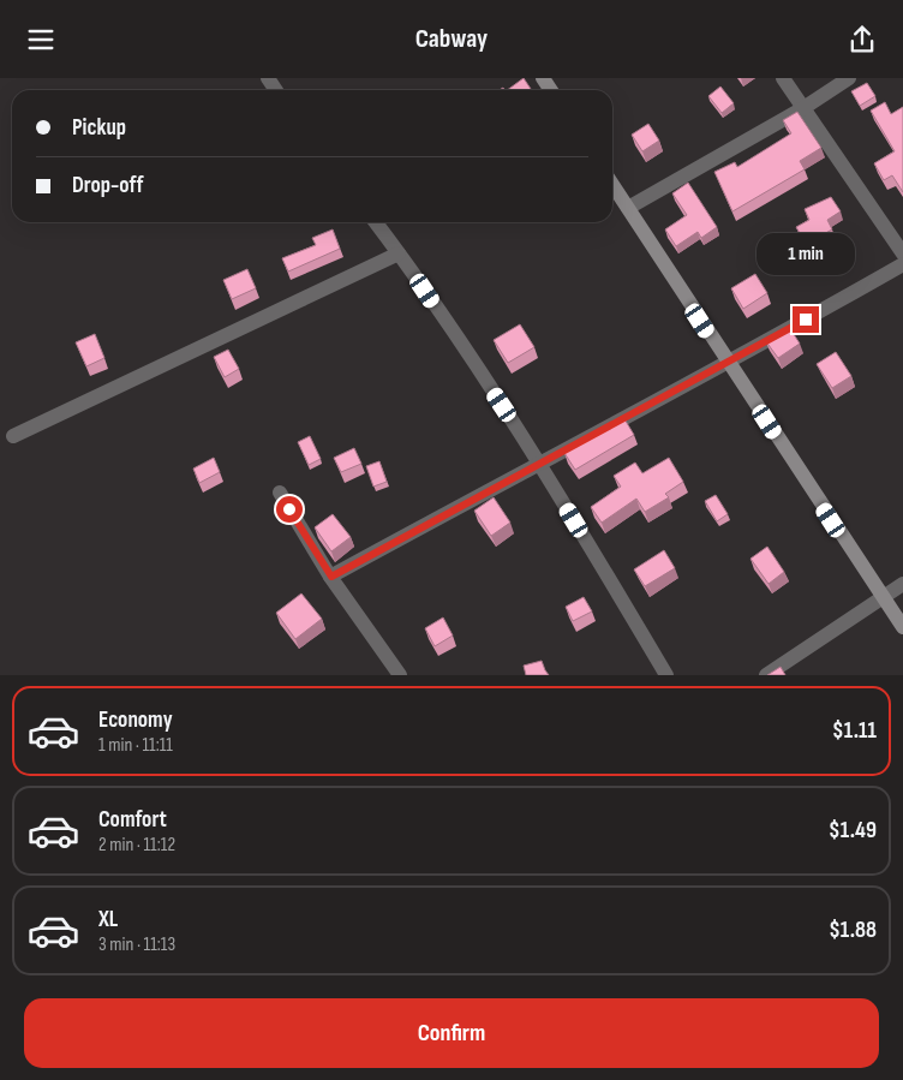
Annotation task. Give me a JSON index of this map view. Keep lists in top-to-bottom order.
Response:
{
  "page": {
    "header": "Cabway",
    "banner": ["Pickup", "Drop-off"],
    "bubble": "1 min",
    "list": [
      {
        "name": "Economy",
        "note": "1 min · 11:11",
        "value": "$1.11"
      },
      {
        "name": "Comfort",
        "note": "2 min · 11:12",
        "value": "$1.49"
      },
      {
        "name": "XL",
        "note": "3 min · 11:13",
        "value": "$1.88"
      }
    ],
    "buttons": "Confirm"
  }
}
